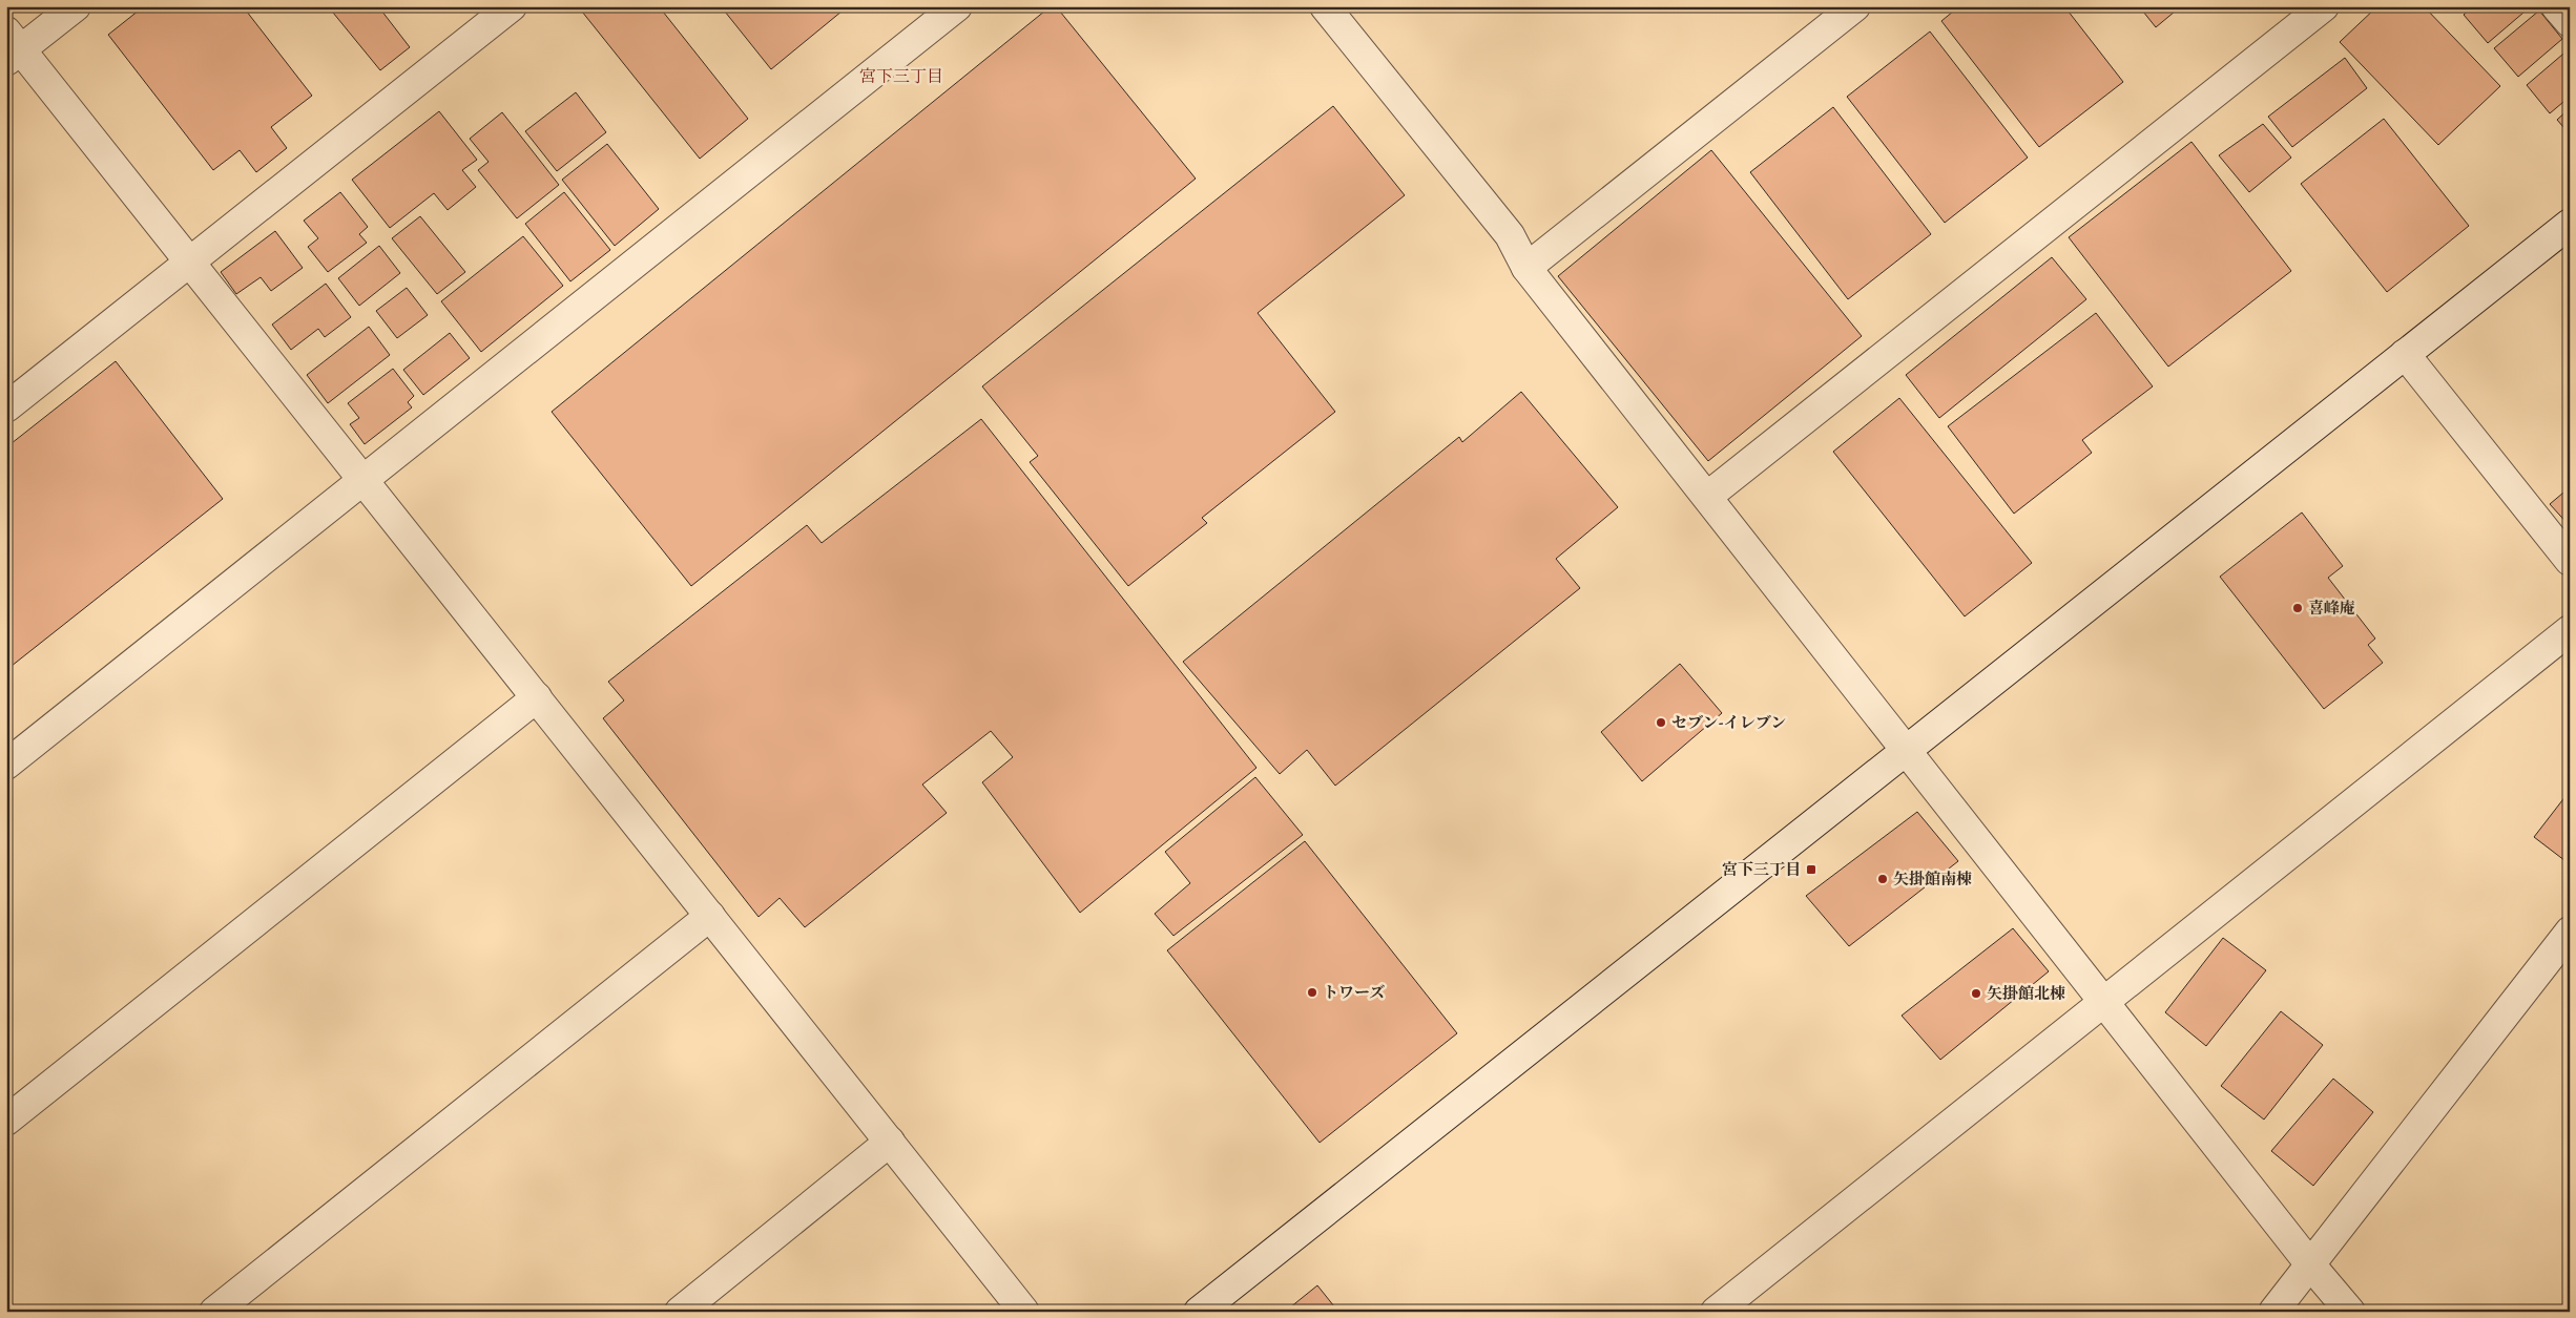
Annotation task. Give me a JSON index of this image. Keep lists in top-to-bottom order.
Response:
{
  "districts": ["宮下三丁目"],
  "places": {
    "other": [
      "喜峰庵",
      "セブン-イレブン",
      "矢掛館南棟",
      "トワーズ",
      "矢掛館北棟"
    ],
    "transit": ["宮下三丁目"]
  }
}
